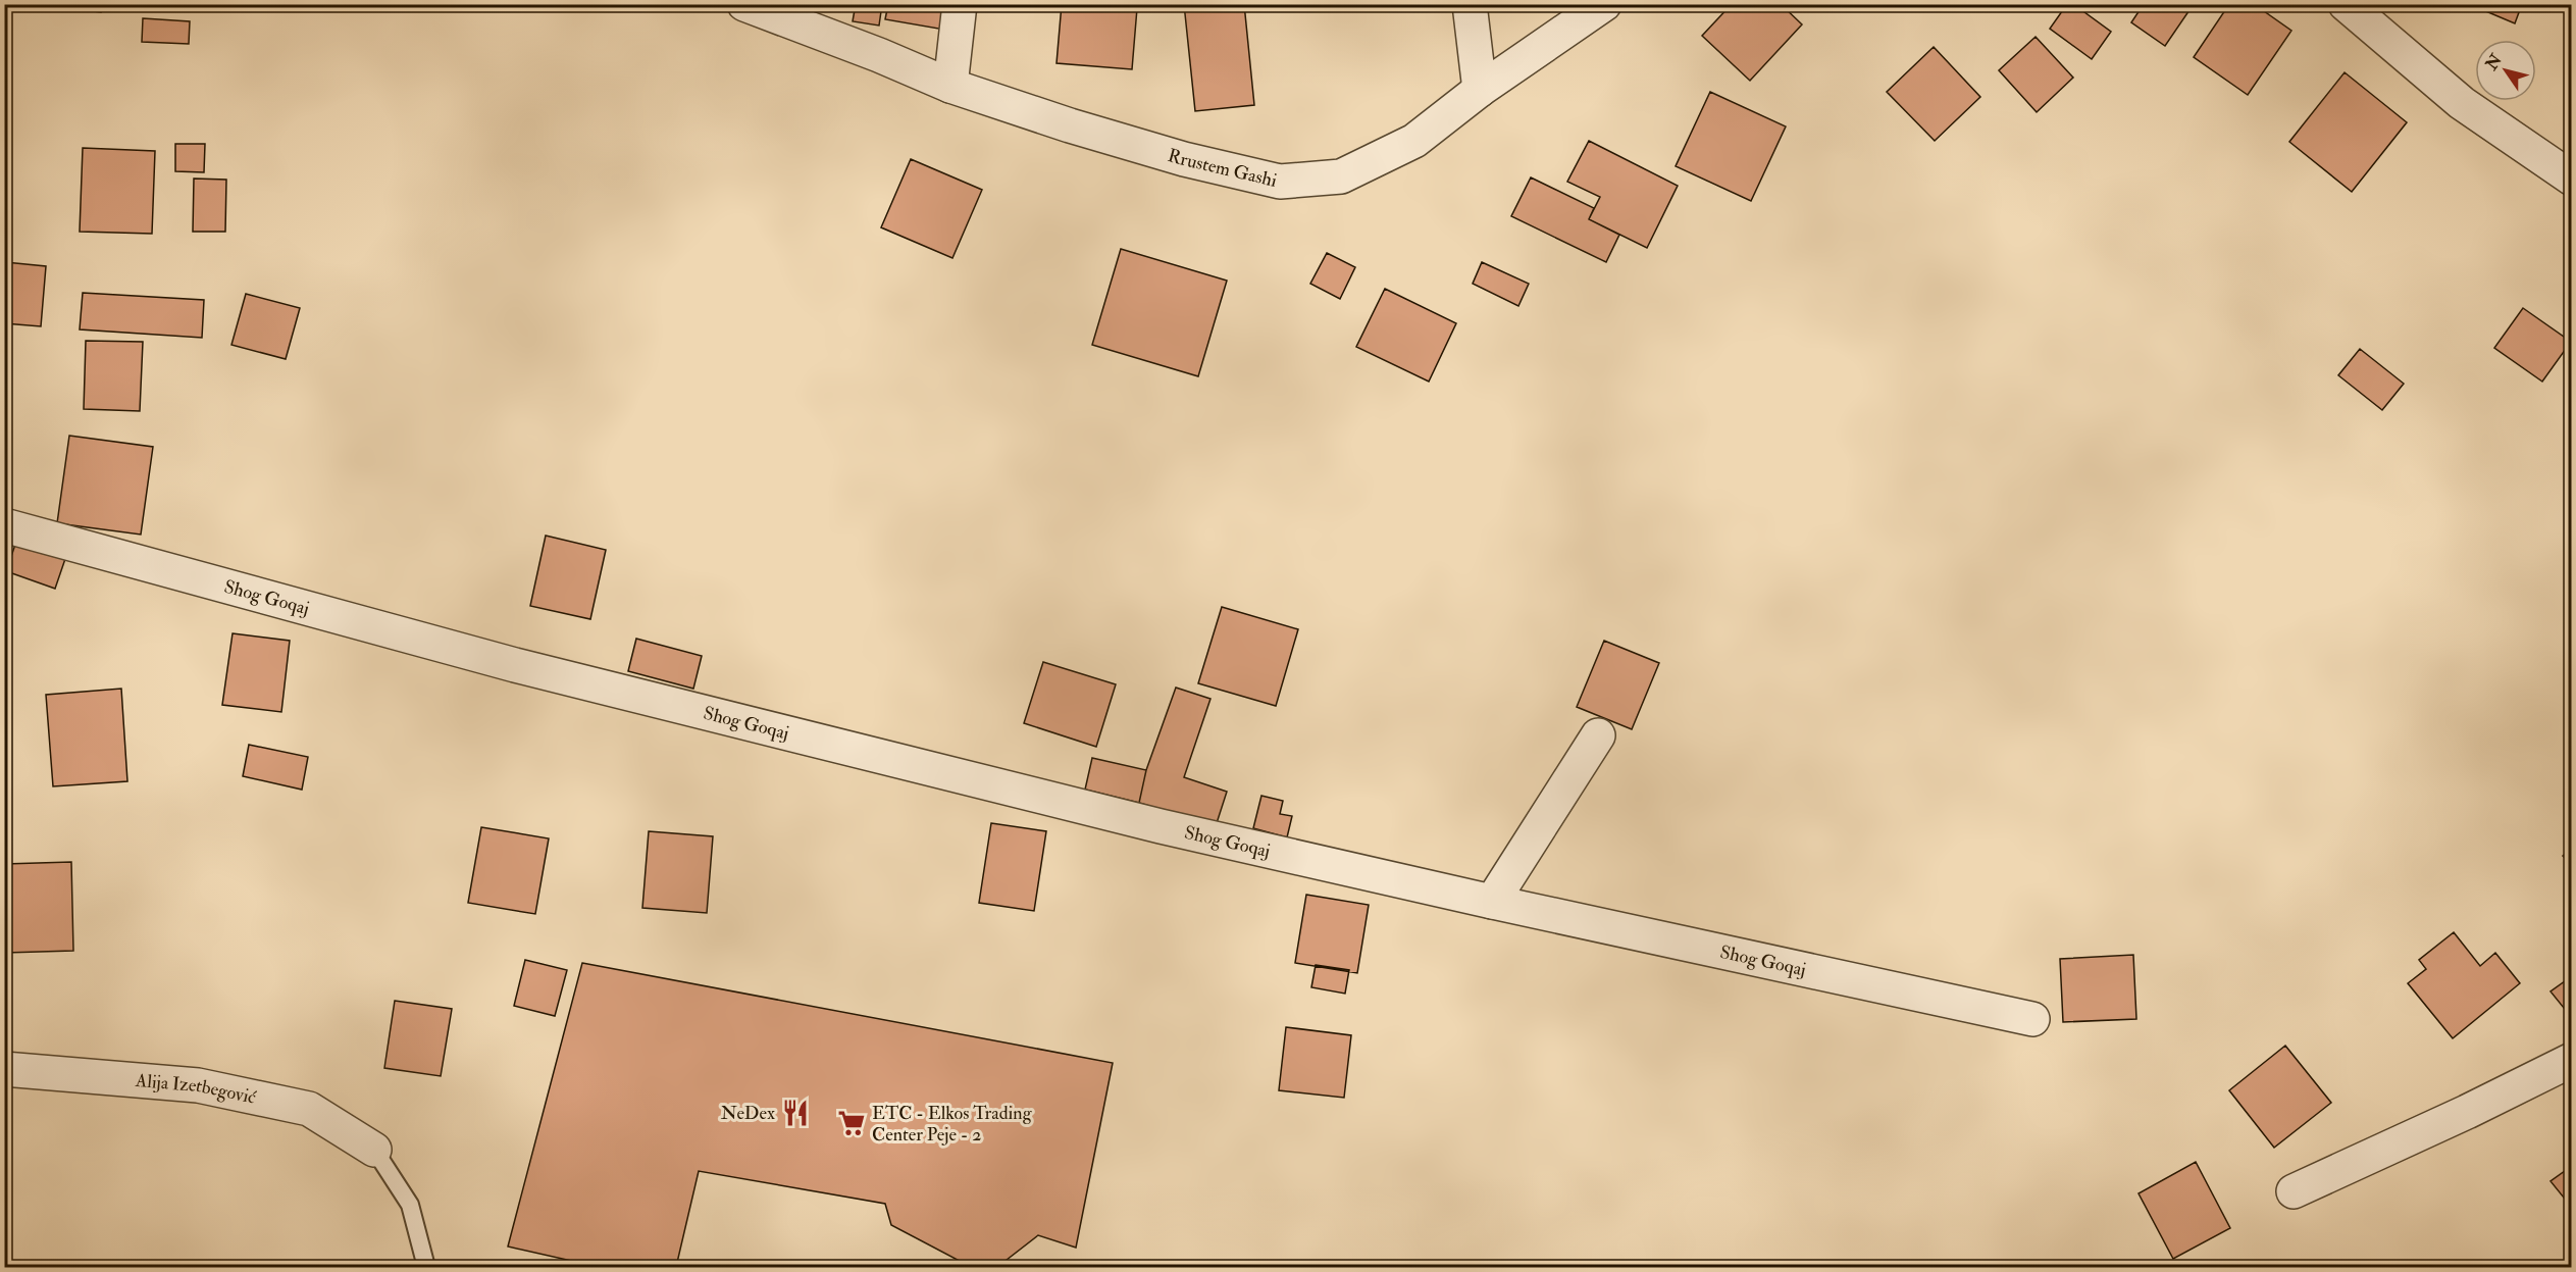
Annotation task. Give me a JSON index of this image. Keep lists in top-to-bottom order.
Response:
{
  "streets": {
    "street": ["Rrustem Gashi", "Shog Goqaj", "Alija Izetbegović"]
  },
  "places": {
    "restaurant": ["NeDex"],
    "supermarket": ["ETC - Elkos Trading Center Peje - 2"]
  },
  "north": "top left"
}
